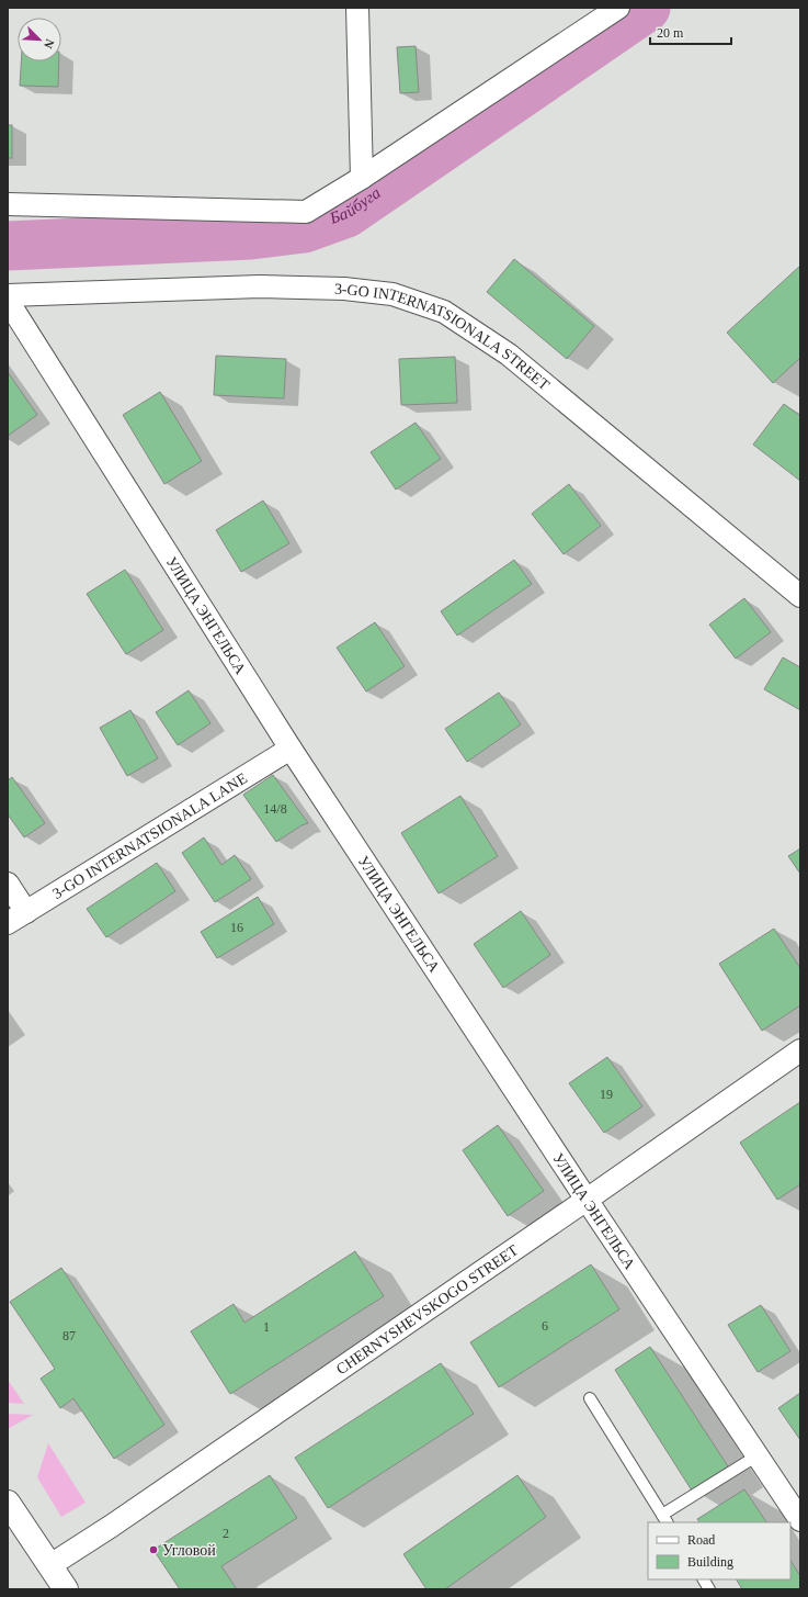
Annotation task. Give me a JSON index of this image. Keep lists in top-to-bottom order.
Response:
{
  "streets": {
    "street": [
      "3-GO INTERNATSIONALA STREET",
      "УЛИЦА ЭНГЕЛЬСА",
      "3-GO INTERNATSIONALA LANE",
      "CHERNYSHEVSKOGO STREET"
    ]
  },
  "crossings": [
    ["УЛИЦА ЭНГЕЛЬСА", "3-GO INTERNATSIONALA LANE"],
    ["УЛИЦА ЭНГЕЛЬСА", "CHERNYSHEVSKOGO STREET"]
  ],
  "water": ["Байбуга"],
  "places": ["Угловой"],
  "house_numbers": [
    "14/8",
    "16",
    "19",
    "6",
    "1",
    "87",
    "2"
  ],
  "legend": ["Road", "Building"],
  "scale_bar": "20 m",
  "north": "bottom right"
}
